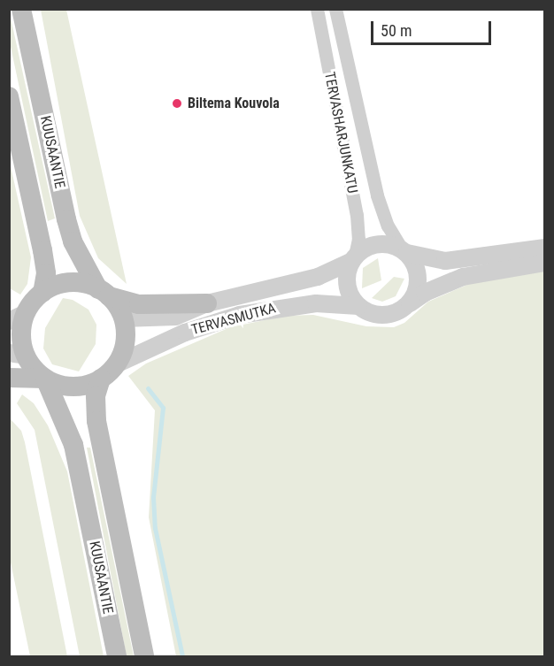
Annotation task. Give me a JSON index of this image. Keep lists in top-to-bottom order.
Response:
{
  "streets": {
    "main road": ["KUUSAANTIE"],
    "street": ["TERVASHARJUNKATU", "TERVASMUTKA"]
  },
  "crossings": [
    ["TERVASHARJUNKATU", "TERVASMUTKA"],
    ["KUUSAANTIE", "TERVASMUTKA"]
  ],
  "places": ["Biltema Kouvola"],
  "scale_bar": "50 m"
}
